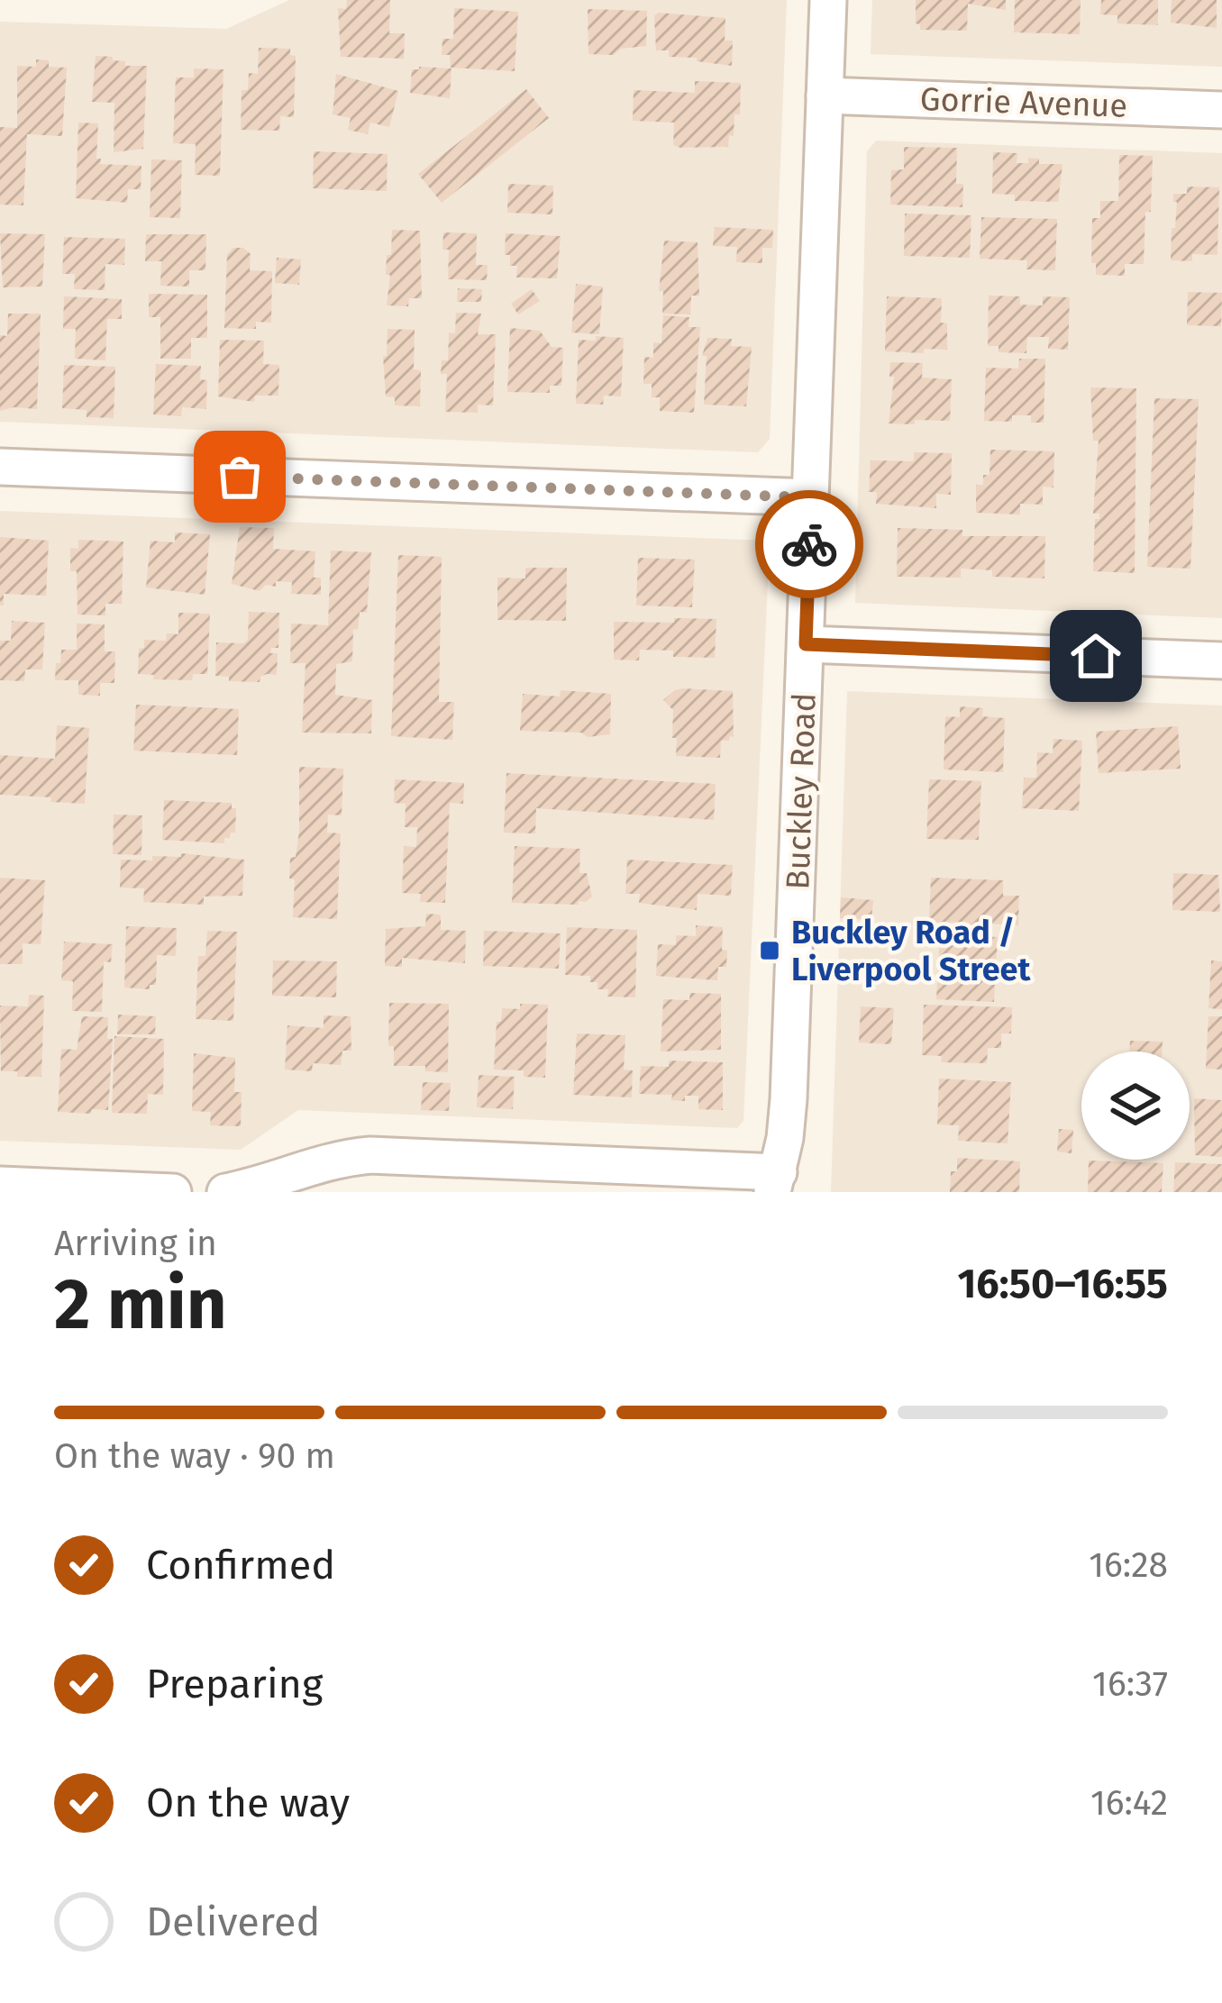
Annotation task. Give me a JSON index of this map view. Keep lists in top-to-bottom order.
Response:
{
  "streets": {
    "street": ["Gorrie Avenue", "Buckley Road"]
  },
  "crossings": [
    ["Gorrie Avenue", "Buckley Road"]
  ],
  "places": {
    "transit": ["Buckley Road / Liverpool Street"]
  },
  "page": {
    "heading": ["2 min", "Arriving in", "16:50–16:55"],
    "bar": "On the way · 90 m",
    "list": [
      ["Confirmed", "16:28"],
      ["Preparing", "16:37"],
      ["On the way", "16:42"],
      "Delivered"
    ]
  }
}
